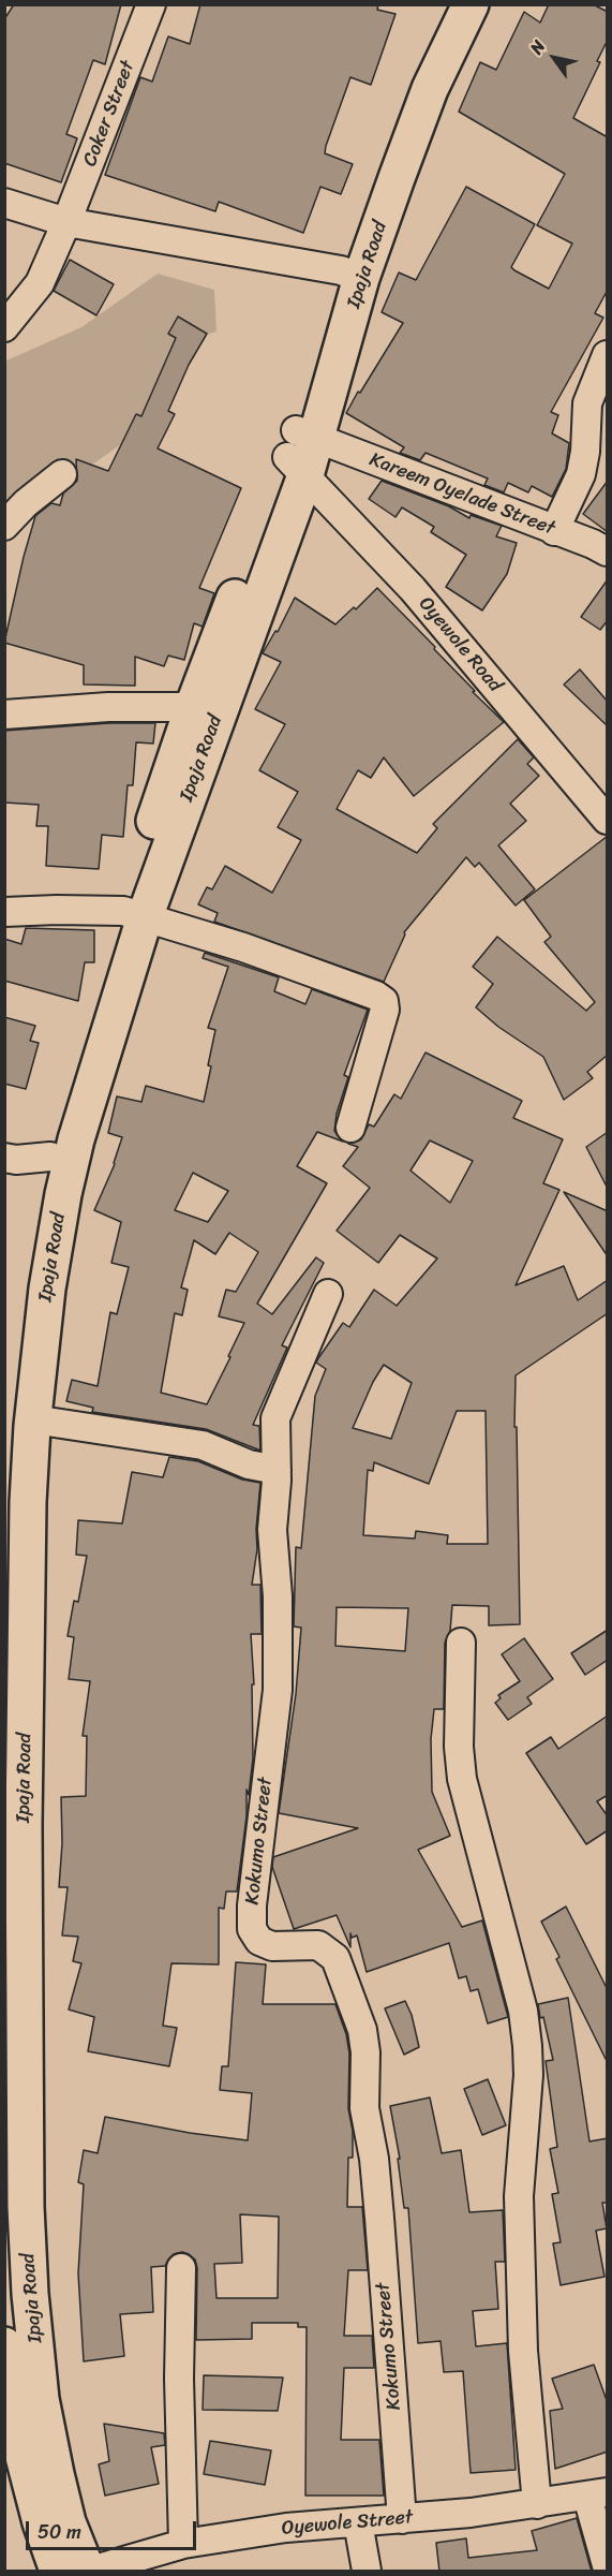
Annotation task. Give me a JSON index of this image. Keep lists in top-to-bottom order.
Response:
{
  "streets": {
    "main road": ["Ipaja Road"],
    "street": [
      "Coker Street",
      "Kareem Oyelade Street",
      "Oyewole Road",
      "Kokumo Street",
      "Oyewole Street"
    ]
  },
  "crossings": [
    ["Ipaja Road", "Kareem Oyelade Street"],
    ["Ipaja Road", "Oyewole Road"],
    ["Ipaja Road", "Oyewole Street"],
    ["Kareem Oyelade Street", "Oyewole Road"],
    ["Kokumo Street", "Oyewole Street"]
  ],
  "scale_bar": "50 m",
  "north": "top left"
}
